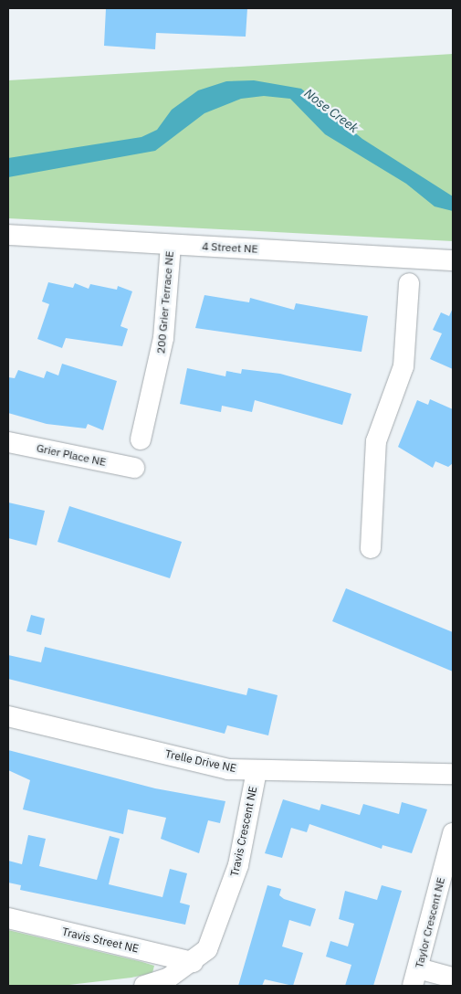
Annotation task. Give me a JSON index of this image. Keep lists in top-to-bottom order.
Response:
{
  "streets": {
    "street": [
      "4 Street NE",
      "200 Grier Terrace NE",
      "Grier Place NE",
      "Trelle Drive NE",
      "Travis Crescent NE",
      "Taylor Crescent NE",
      "Travis Street NE"
    ]
  },
  "crossings": [
    ["4 Street NE", "200 Grier Terrace NE"],
    ["Trelle Drive NE", "Travis Crescent NE"],
    ["Travis Crescent NE", "Travis Street NE"]
  ],
  "water": ["Nose Creek"]
}
